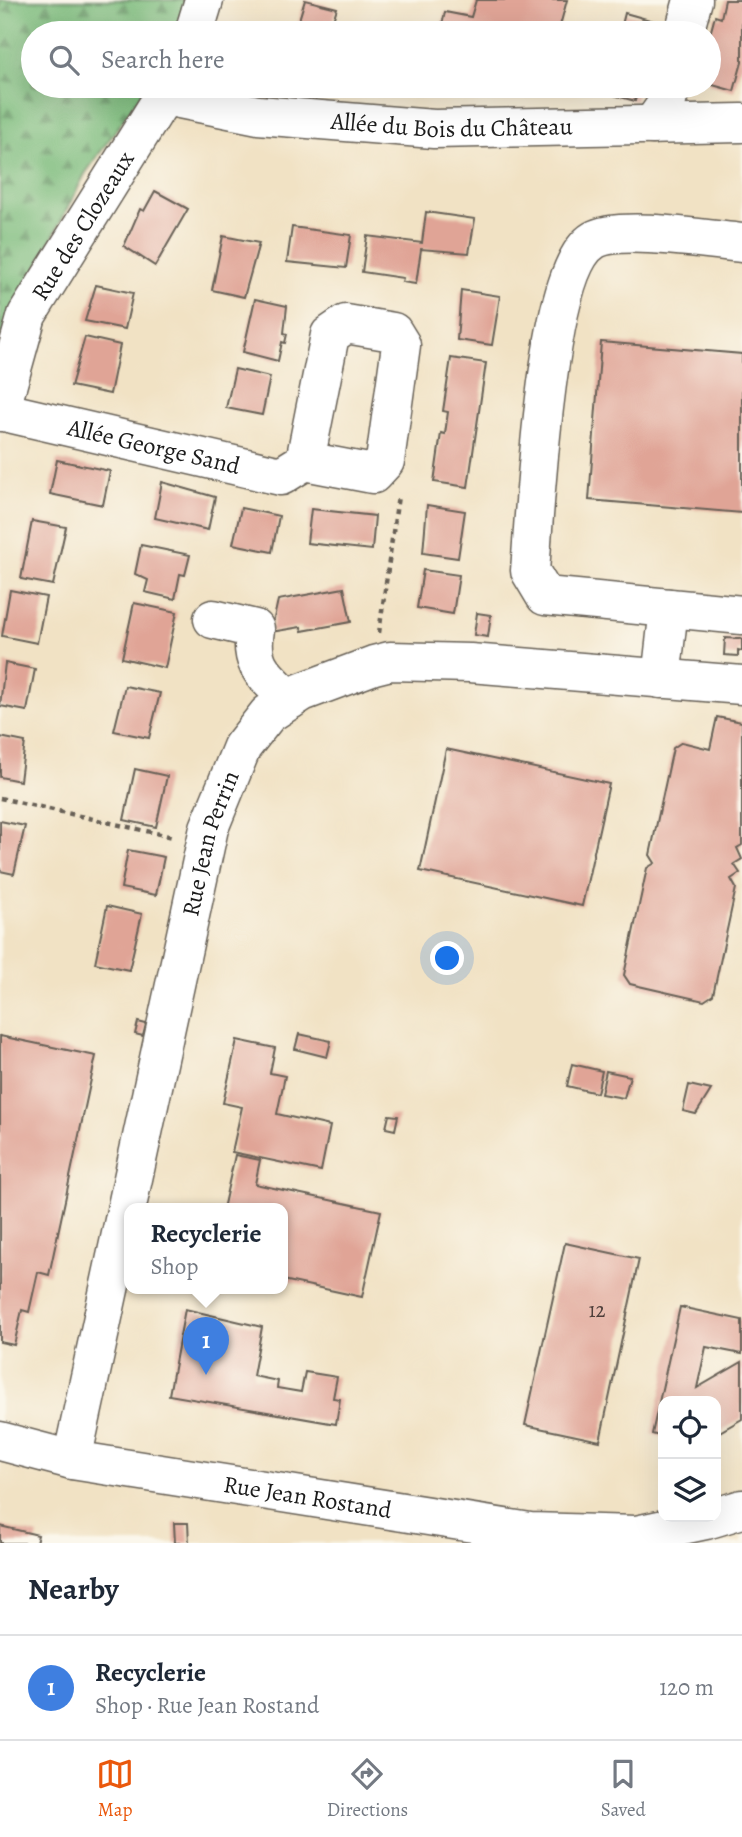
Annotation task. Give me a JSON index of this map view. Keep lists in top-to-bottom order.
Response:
{
  "streets": {
    "street": [
      "Allée du Bois du Château",
      "Rue des Clozeaux",
      "Allée George Sand",
      "Rue Jean Perrin",
      "Rue Jean Rostand"
    ]
  },
  "crossings": [
    ["Rue des Clozeaux", "Allée George Sand"],
    ["Rue Jean Perrin", "Rue Jean Rostand"]
  ],
  "house_numbers": ["12"],
  "page": {
    "search": "Search here",
    "popup": ["Recyclerie", "Shop"],
    "pins": "1",
    "heading": "Nearby",
    "list": [
      {
        "mark": "1",
        "name": "Recyclerie",
        "note": "Shop · Rue Jean Rostand",
        "value": "120 m"
      }
    ],
    "nav": ["Map", "Directions", "Saved"]
  }
}
